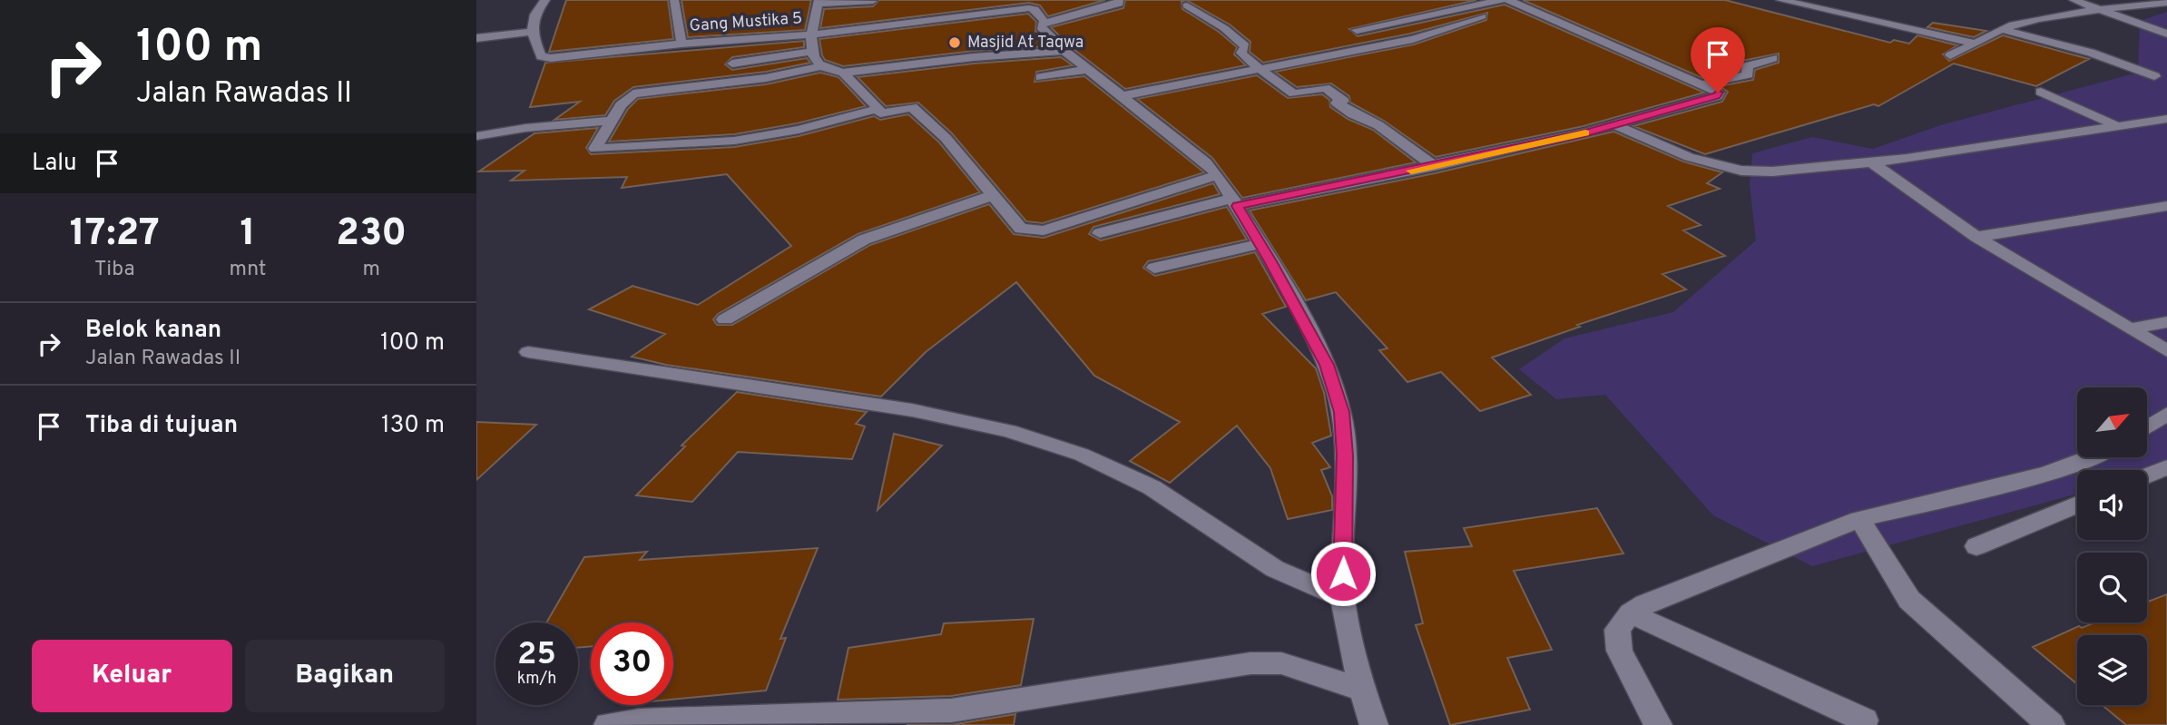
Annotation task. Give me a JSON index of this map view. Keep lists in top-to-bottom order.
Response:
{
  "streets": {
    "street": ["Gang Mustika 5"]
  },
  "places": ["Masjid At Taqwa"],
  "north": "top right",
  "page": {
    "turn": ["100 m", "Jalan Rawadas II"],
    "then": "Lalu",
    "eta": [
      "17:27",
      "Tiba",
      "1",
      "mnt",
      "230",
      "m"
    ],
    "list": [
      {
        "name": "Belok kanan",
        "note": "Jalan Rawadas II",
        "value": "100 m"
      },
      {
        "name": "Tiba di tujuan",
        "value": "130 m"
      }
    ],
    "speed": "25 km/h",
    "limit": "30",
    "buttons": ["Keluar", "Bagikan"]
  }
}
